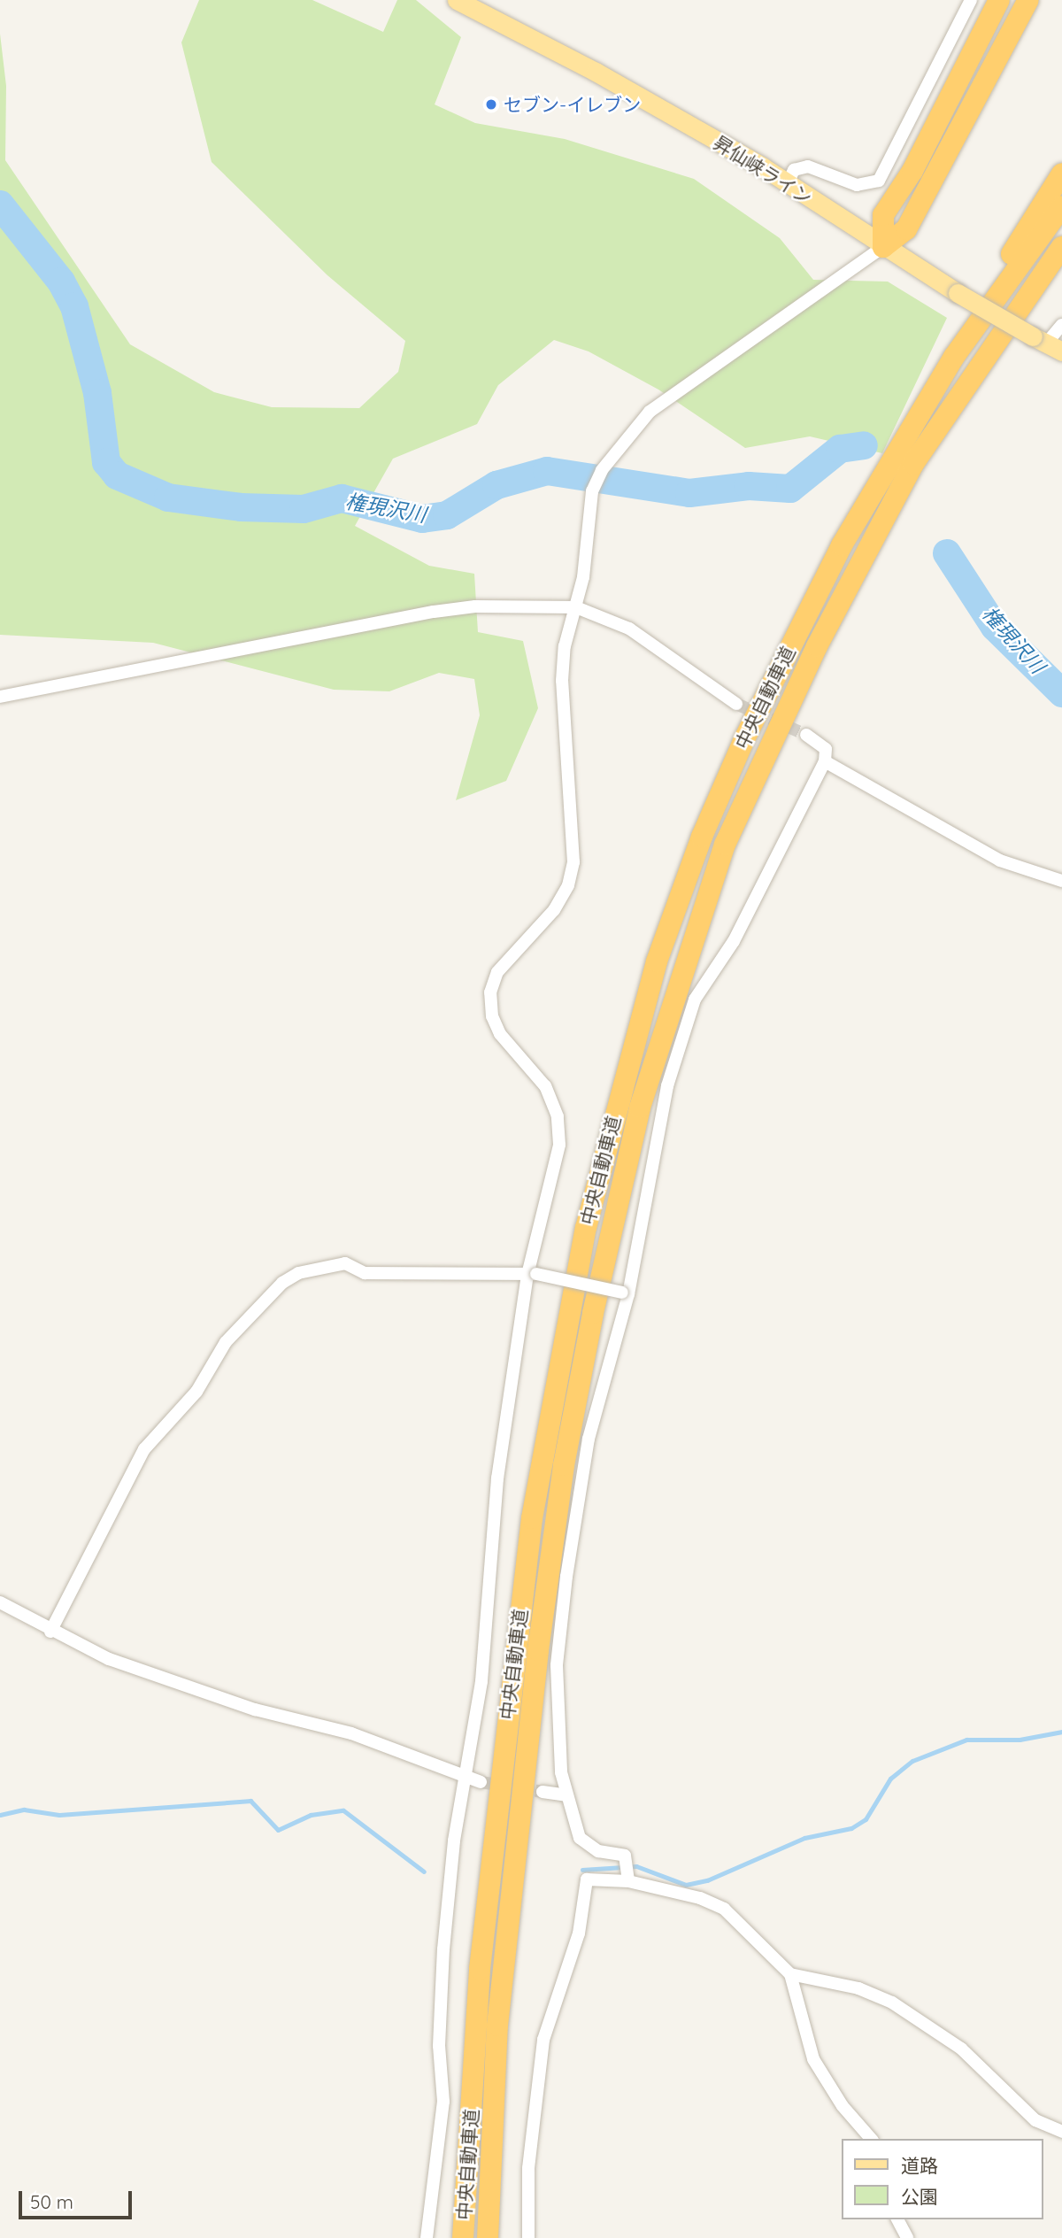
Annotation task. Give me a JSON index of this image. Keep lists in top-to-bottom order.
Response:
{
  "streets": {
    "highway": ["中央自動車道"],
    "main road": ["昇仙峡ライン"]
  },
  "water": ["権現沢川"],
  "places": ["セブン-イレブン"],
  "legend": ["道路", "公園"],
  "scale_bar": "50 m"
}
